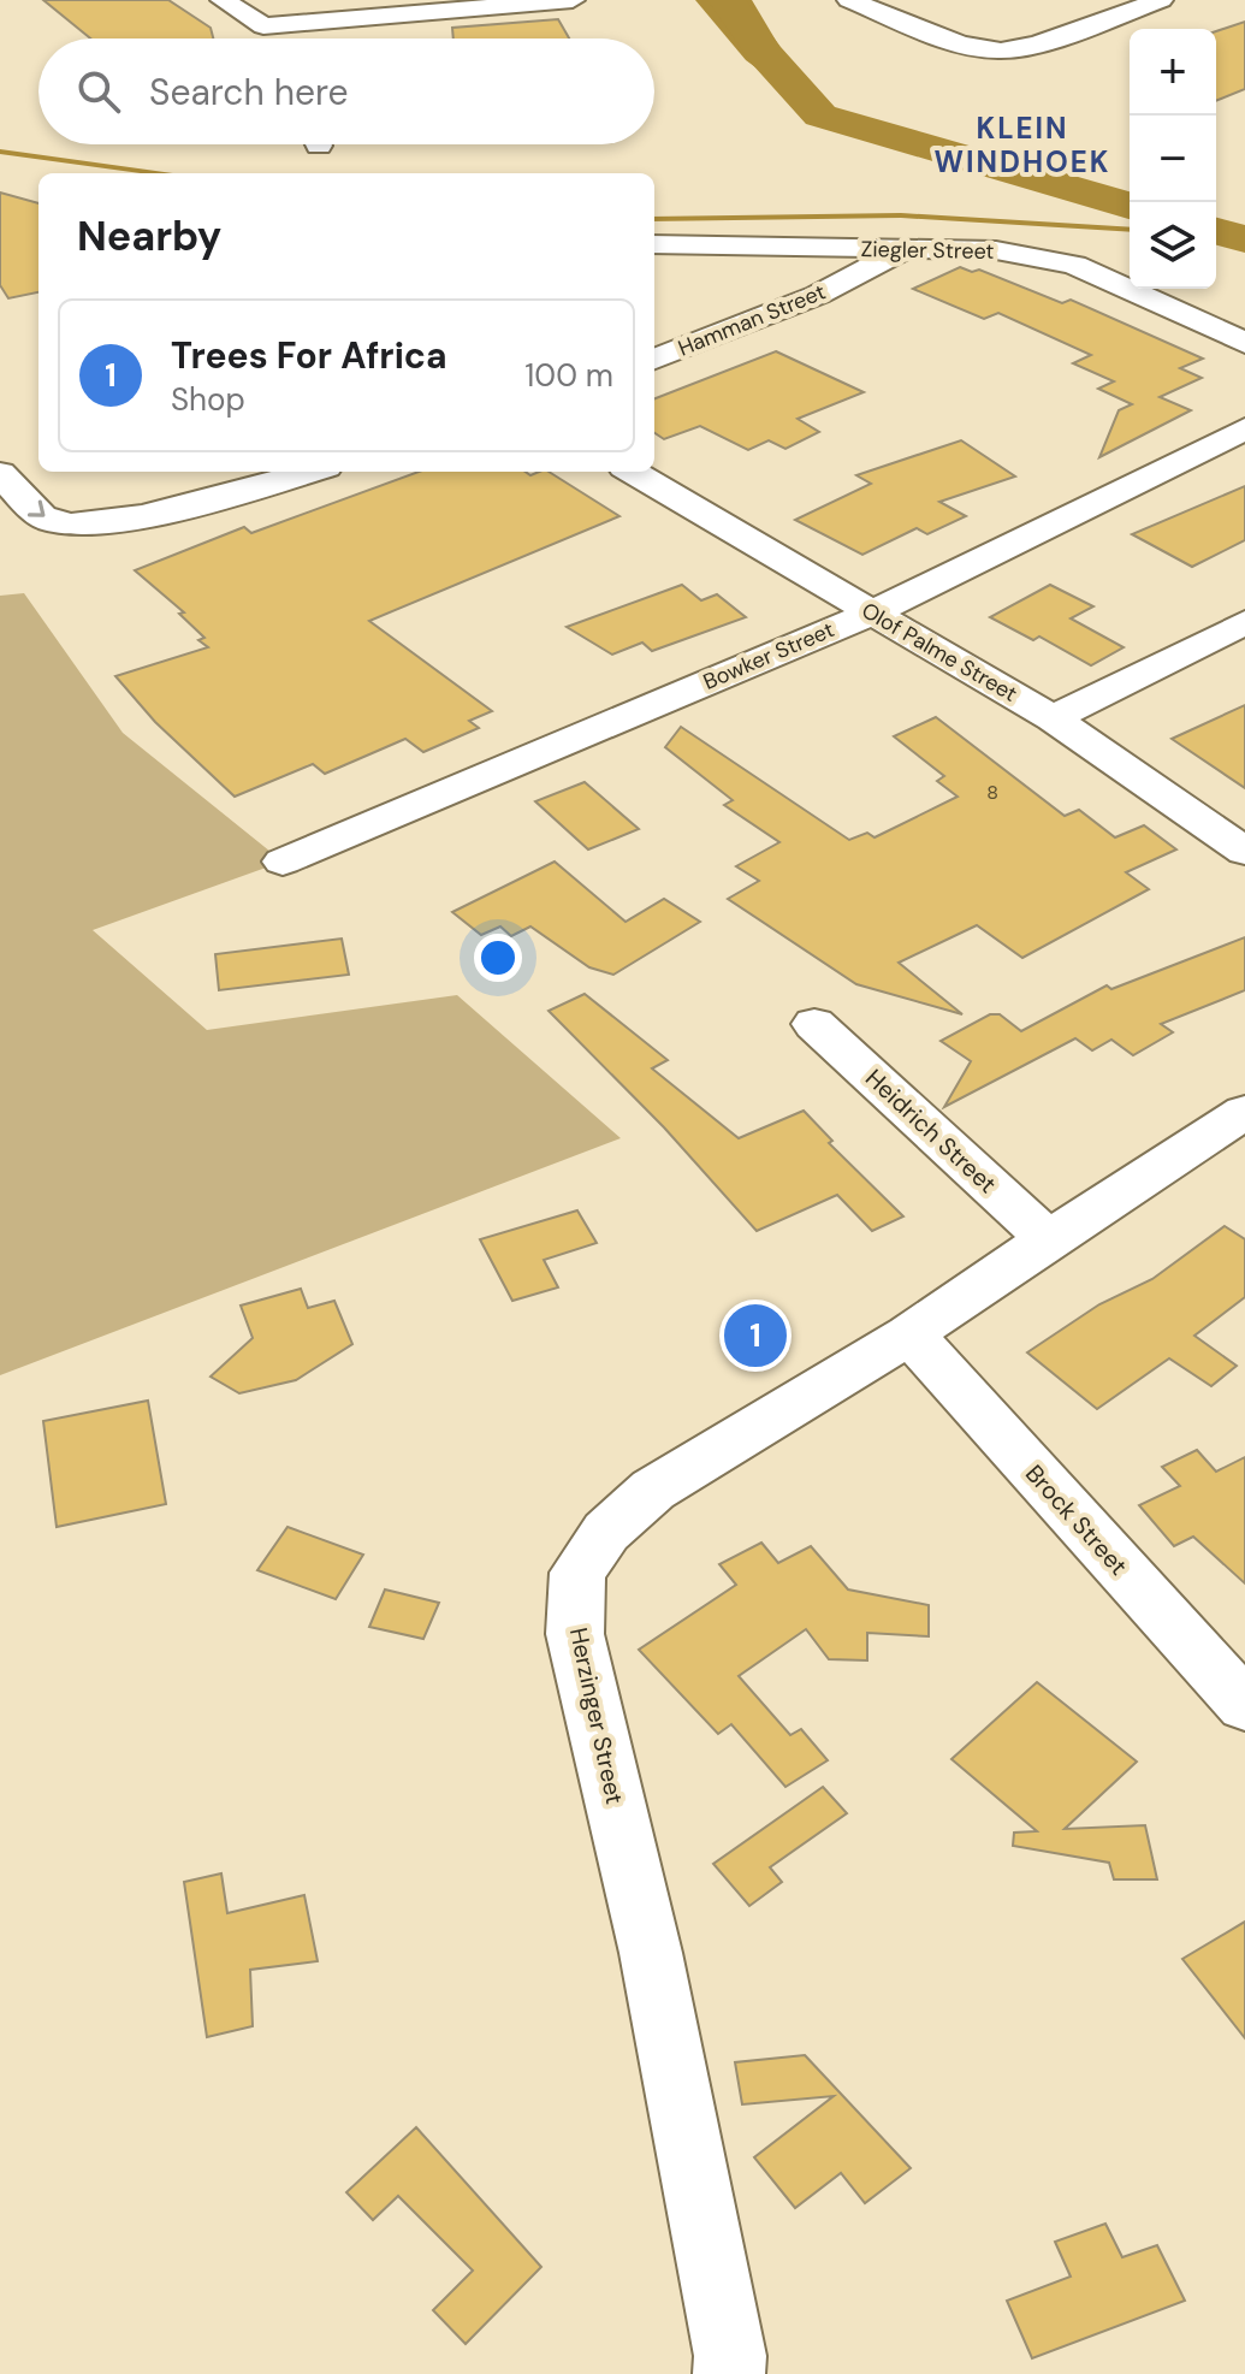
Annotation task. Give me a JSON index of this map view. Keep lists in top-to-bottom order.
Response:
{
  "streets": {
    "street": [
      "Ziegler Street",
      "Hamman Street",
      "Olof Palme Street",
      "Bowker Street",
      "Heidrich Street",
      "Brock Street",
      "Herzinger Street"
    ]
  },
  "crossings": [
    ["Ziegler Street", "Hamman Street"],
    ["Olof Palme Street", "Bowker Street"],
    ["Heidrich Street", "Herzinger Street"],
    ["Brock Street", "Herzinger Street"]
  ],
  "districts": ["KLEIN WINDHOEK"],
  "house_numbers": ["8"],
  "page": {
    "map_buttons": ["+", "−"],
    "search": "Search here",
    "heading": "Nearby",
    "list": [
      {
        "mark": "1",
        "name": "Trees For Africa",
        "note": "Shop",
        "value": "100 m"
      }
    ],
    "pins": "1"
  }
}
